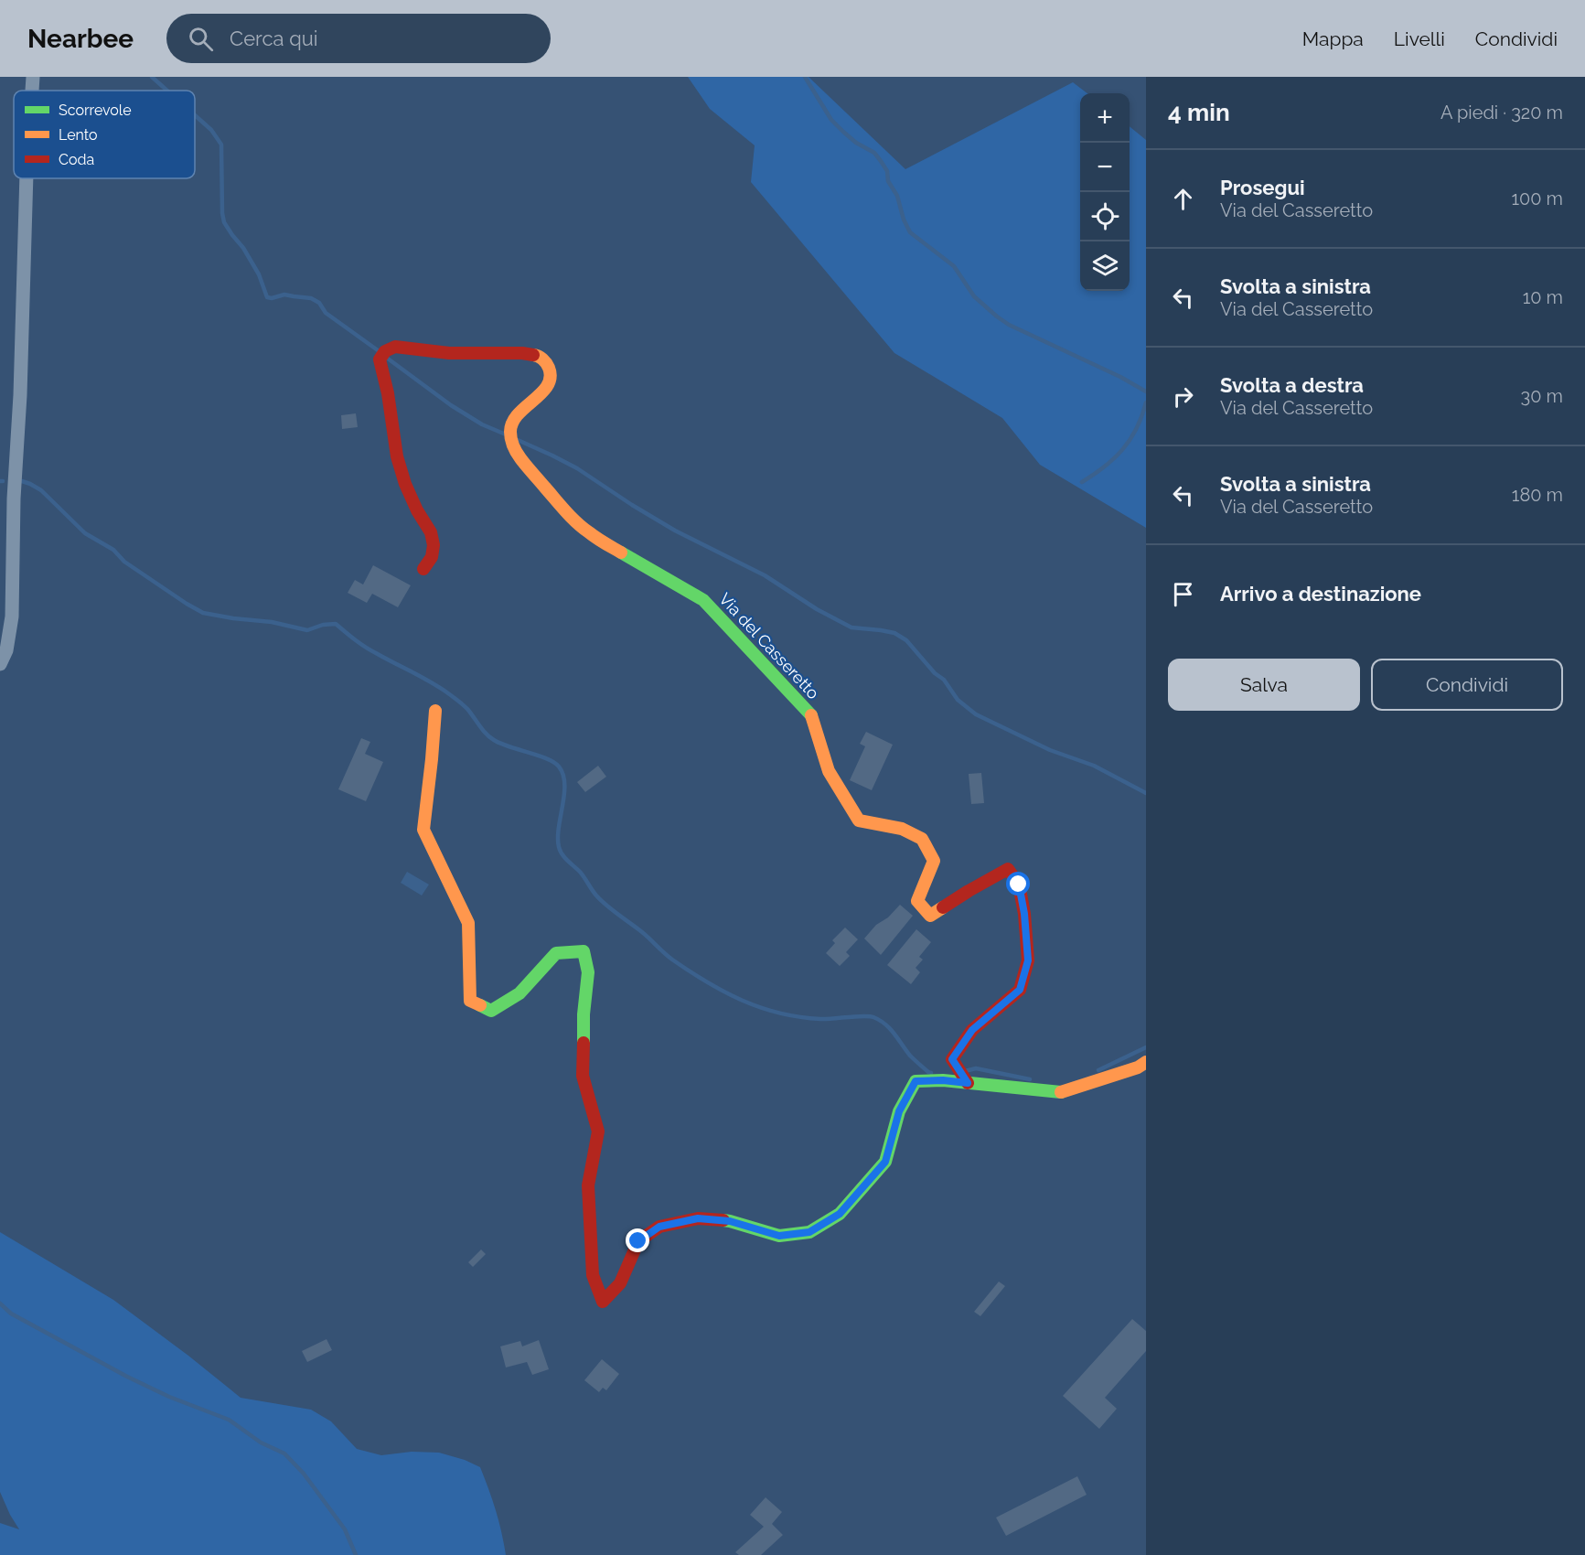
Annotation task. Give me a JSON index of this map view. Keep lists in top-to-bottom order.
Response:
{
  "streets": {
    "street": ["Via del Casseretto"]
  },
  "legend": ["Scorrevole", "Lento", "Coda"],
  "page": {
    "header": "Nearbee",
    "search": "Cerca qui",
    "nav": ["Mappa", "Livelli", "Condividi"],
    "heading": ["4 min", "A piedi · 320 m"],
    "map_buttons": ["+", "−"],
    "list": [
      ["Prosegui", "Via del Casseretto", "100 m"],
      ["Svolta a sinistra", "Via del Casseretto", "10 m"],
      ["Svolta a destra", "Via del Casseretto", "30 m"],
      ["Svolta a sinistra", "Via del Casseretto", "180 m"],
      "Arrivo a destinazione"
    ],
    "buttons": ["Salva", "Condividi"]
  }
}
